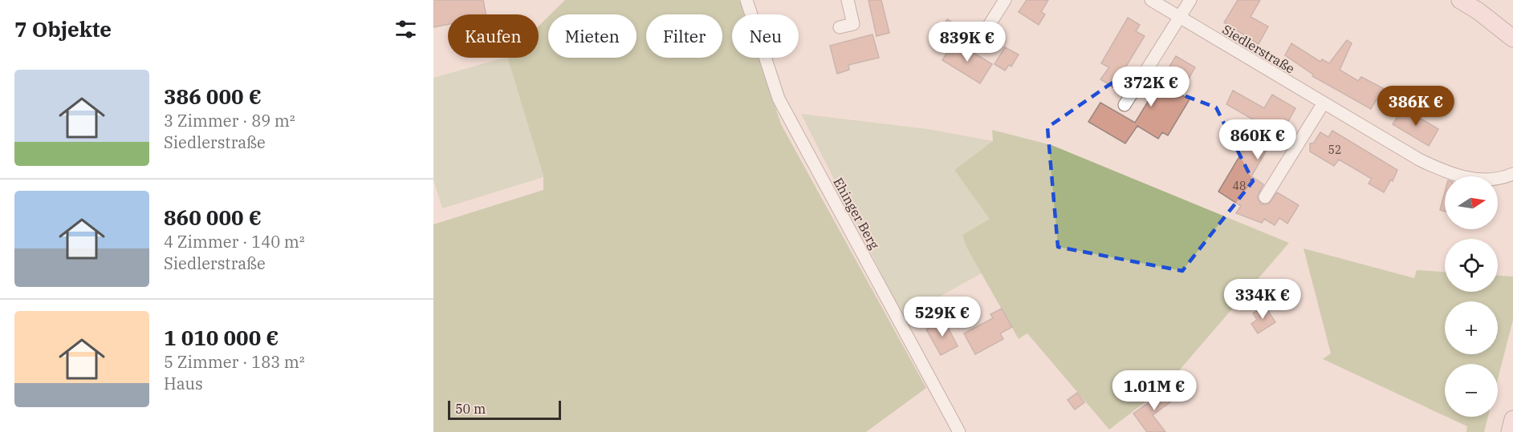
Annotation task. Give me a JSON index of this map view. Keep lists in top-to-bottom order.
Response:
{
  "streets": {
    "street": ["Siedlerstraße", "Ehinger Berg"]
  },
  "house_numbers": ["52", "48"],
  "scale_bar": "50 m",
  "north": "right",
  "page": {
    "heading": "7 Objekte",
    "chip": [
      "Kaufen",
      "Mieten",
      "Filter",
      "Neu"
    ],
    "price": [
      "839K €",
      "372K €",
      "386K €",
      "860K €",
      "334K €",
      "529K €",
      "1.01M €"
    ],
    "list": [
      {
        "name": "386 000 €",
        "note": "3 Zimmer · 89 m² · Siedlerstraße"
      },
      {
        "name": "860 000 €",
        "note": "4 Zimmer · 140 m² · Siedlerstraße"
      },
      {
        "name": "1 010 000 €",
        "note": "5 Zimmer · 183 m² · Haus"
      }
    ],
    "map_buttons": ["+", "−"],
    "scale": "50 m"
  }
}
